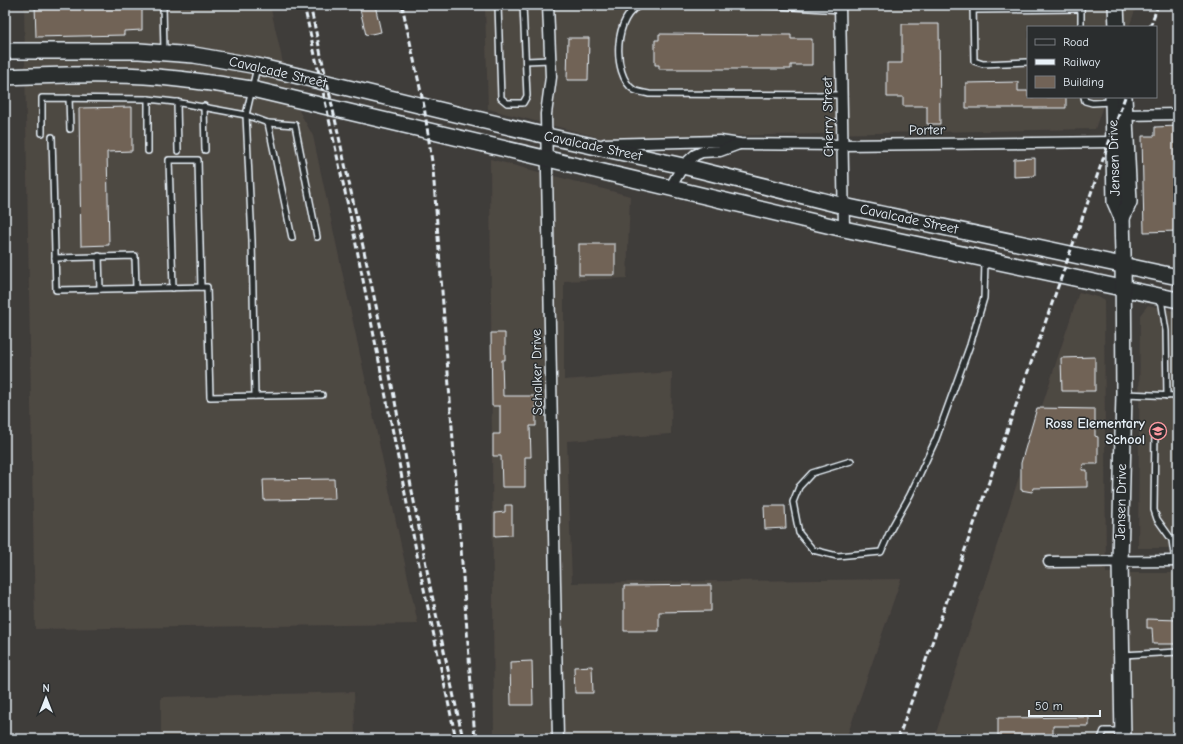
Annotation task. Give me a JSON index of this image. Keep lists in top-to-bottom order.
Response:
{
  "streets": {
    "main road": ["Cavalcade Street", "Jensen Drive"],
    "street": ["Cherry Street", "Porter", "Schalker Drive"]
  },
  "crossings": [
    ["Cavalcade Street", "Cherry Street"],
    ["Cavalcade Street", "Porter"],
    ["Cavalcade Street", "Jensen Drive"],
    ["Cavalcade Street", "Schalker Drive"],
    ["Cherry Street", "Porter"],
    ["Porter", "Jensen Drive"]
  ],
  "places": {
    "school or university": ["Ross Elementary School"]
  },
  "legend": ["Road", "Railway", "Building"],
  "scale_bar": "50 m",
  "north": "top"
}
